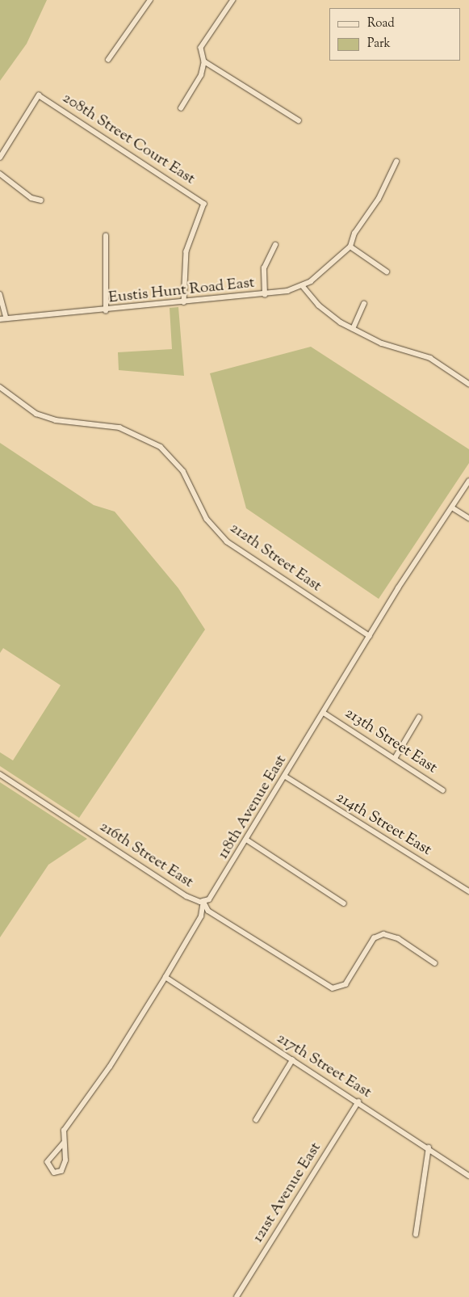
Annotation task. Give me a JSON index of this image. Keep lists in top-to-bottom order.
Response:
{
  "streets": {
    "street": [
      "208th Street Court East",
      "Eustis Hunt Road East",
      "212th Street East",
      "213th Street East",
      "118th Avenue East",
      "214th Street East",
      "216th Street East",
      "217th Street East",
      "121st Avenue East"
    ]
  },
  "crossings": [
    ["208th Street Court East", "Eustis Hunt Road East"],
    ["212th Street East", "118th Avenue East"],
    ["213th Street East", "118th Avenue East"],
    ["118th Avenue East", "214th Street East"],
    ["118th Avenue East", "216th Street East"],
    ["217th Street East", "121st Avenue East"]
  ],
  "legend": ["Road", "Park"]
}
